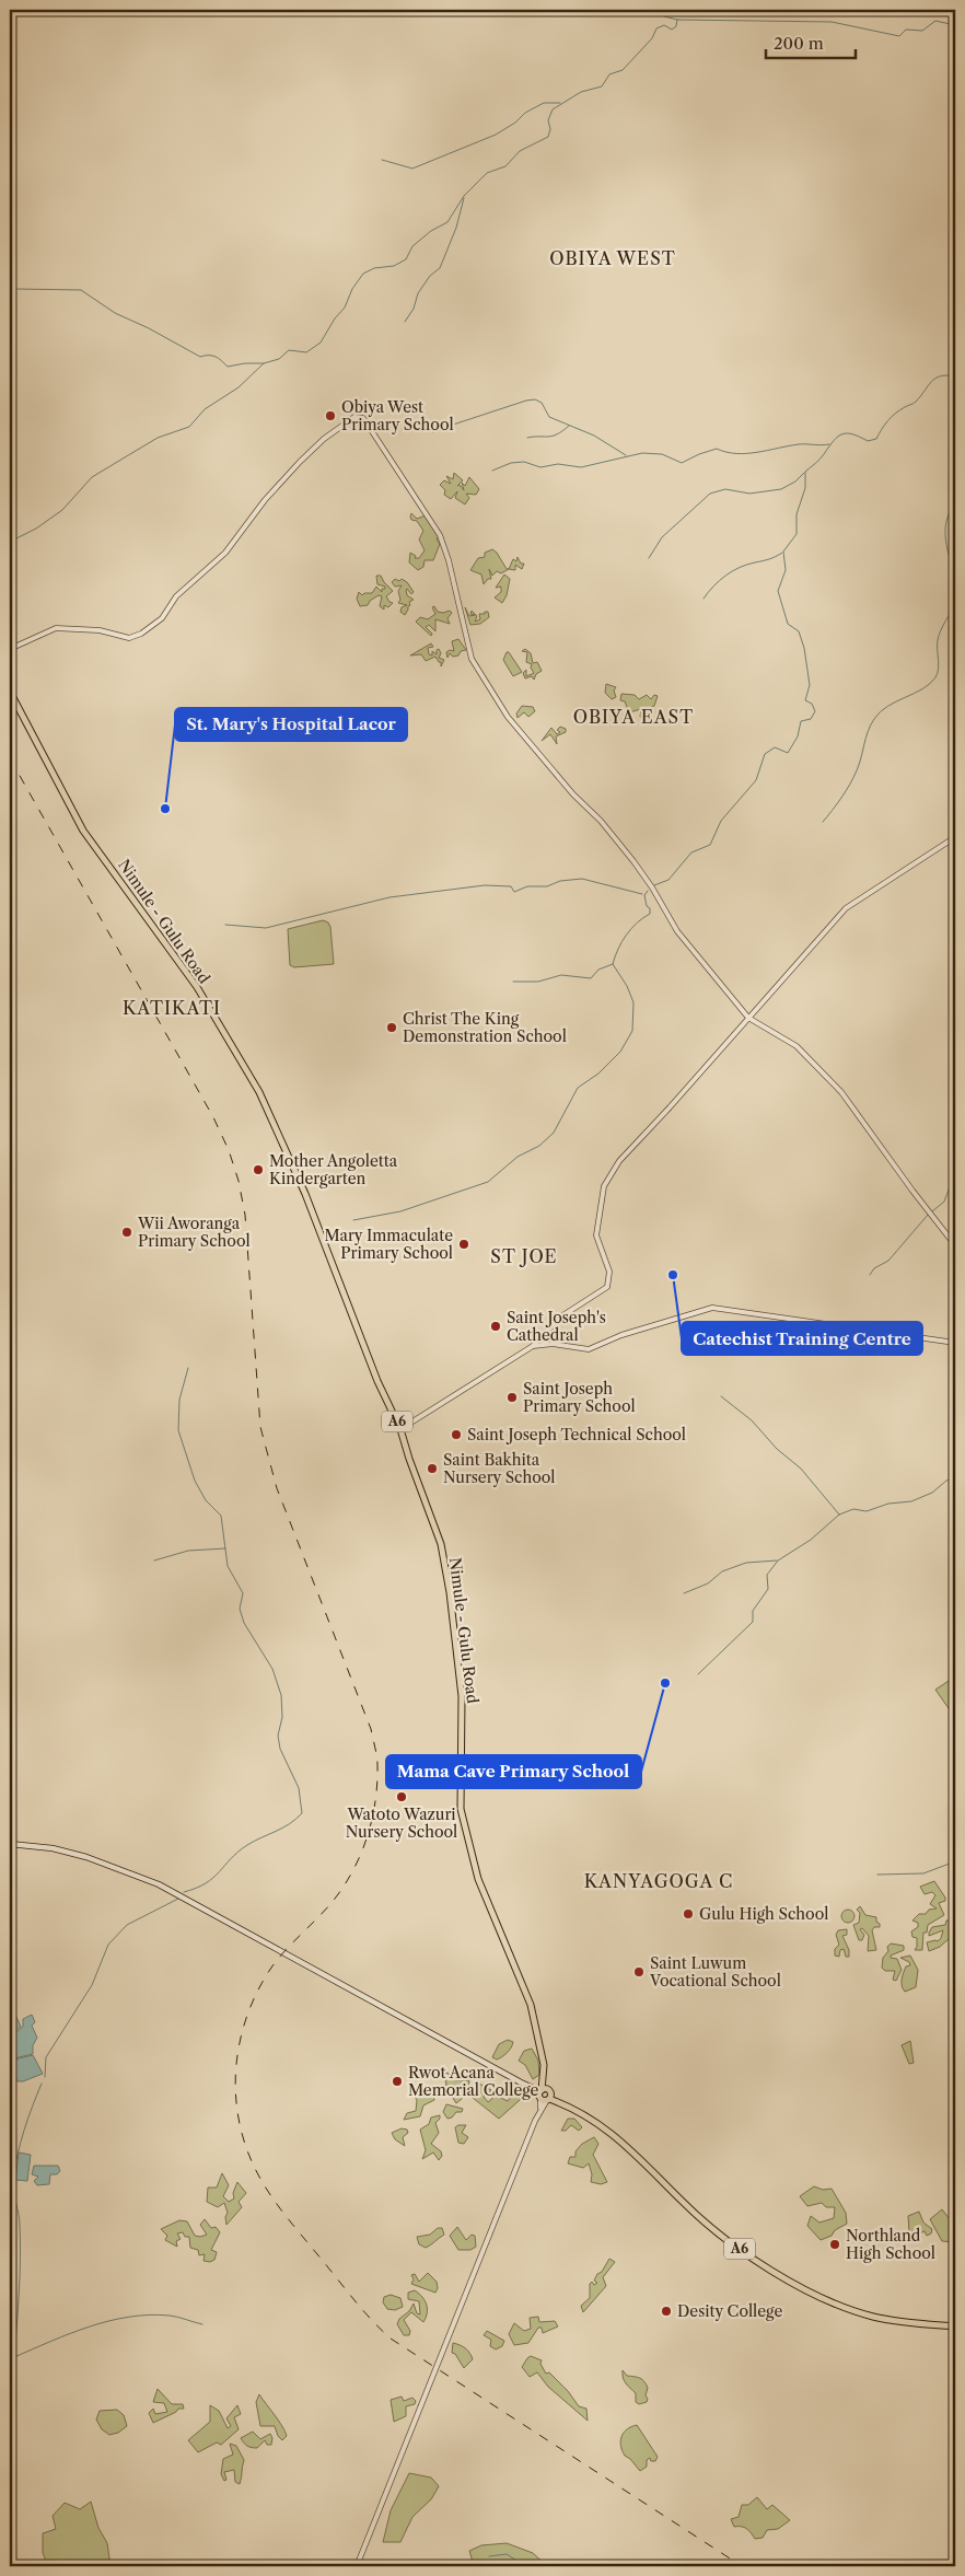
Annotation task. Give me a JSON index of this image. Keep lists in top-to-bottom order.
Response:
{
  "streets": {
    "main road": ["Nimule - Gulu Road", "A6"]
  },
  "crossings": [
    ["Nimule - Gulu Road", "A6"]
  ],
  "districts": [
    "OBIYA WEST",
    "OBIYA EAST",
    "KATIKATI",
    "ST JOE",
    "KANYAGOGA C"
  ],
  "places": [
    "Obiya West Primary School",
    "St. Mary's Hospital Lacor",
    "Christ The King Demonstration School",
    "Mother Angoletta Kindergarten",
    "Wii Aworanga Primary School",
    "Mary Immaculate Primary School",
    "Catechist Training Centre",
    "Saint Joseph's Cathedral",
    "Saint Joseph Primary School",
    "Saint Joseph Technical School",
    "Saint Bakhita Nursery School",
    "Mama Cave Primary School",
    "Watoto Wazuri Nursery School",
    "Gulu High School",
    "Saint Luwum Vocational School",
    "Rwot Acana Memorial College",
    "Northland High School",
    "Desity College"
  ],
  "scale_bar": "200 m"
}
